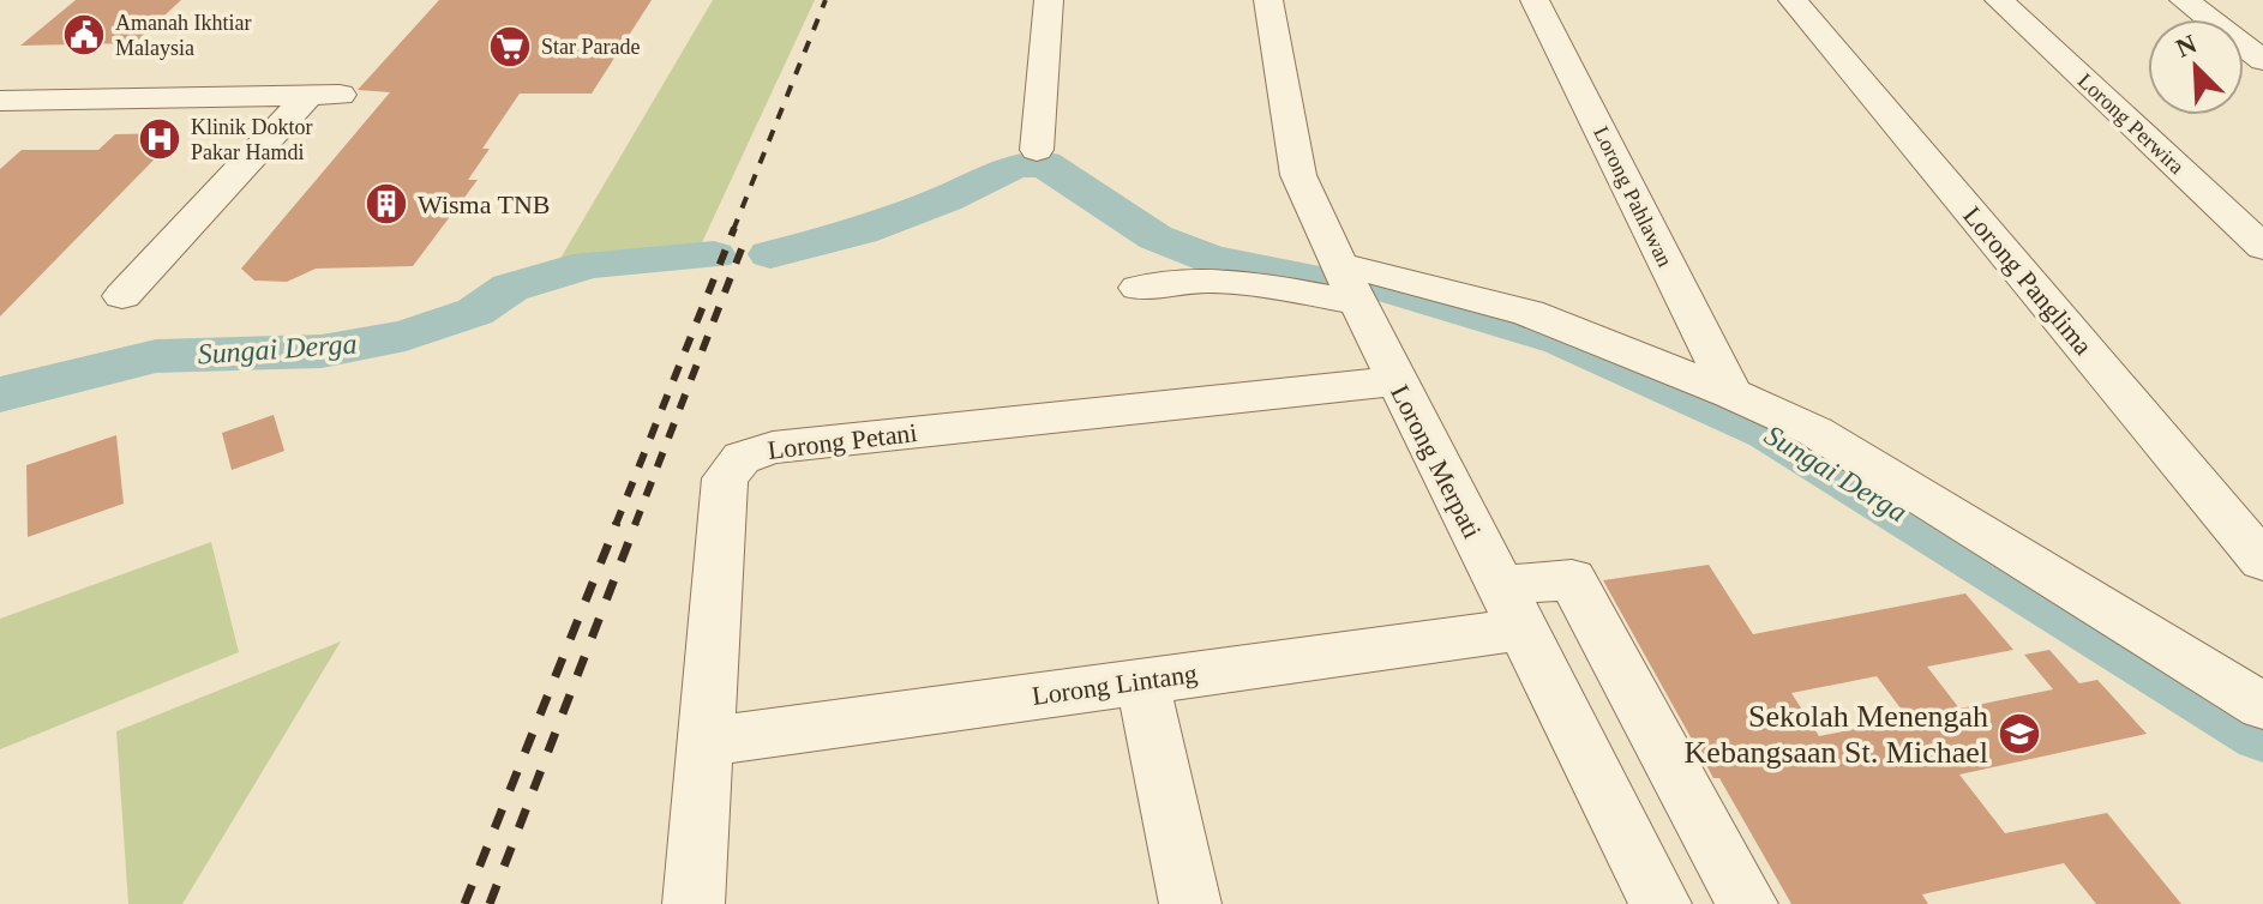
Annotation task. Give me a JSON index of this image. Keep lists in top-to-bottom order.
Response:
{
  "streets": {
    "street": [
      "Lorong Perwira",
      "Lorong Pahlawan",
      "Lorong Panglima",
      "Lorong Petani",
      "Lorong Merpati",
      "Lorong Lintang"
    ]
  },
  "crossings": [
    ["Lorong Petani", "Lorong Merpati"],
    ["Lorong Petani", "Lorong Lintang"],
    ["Lorong Merpati", "Lorong Lintang"]
  ],
  "water": ["Sungai Derga"],
  "places": {
    "public building": ["Amanah Ikhtiar Malaysia"],
    "supermarket": ["Star Parade"],
    "hospital": ["Klinik Doktor Pakar Hamdi"],
    "building": ["Wisma TNB"],
    "school or university": ["Sekolah Menengah Kebangsaan St. Michael"]
  },
  "north": "top left"
}
